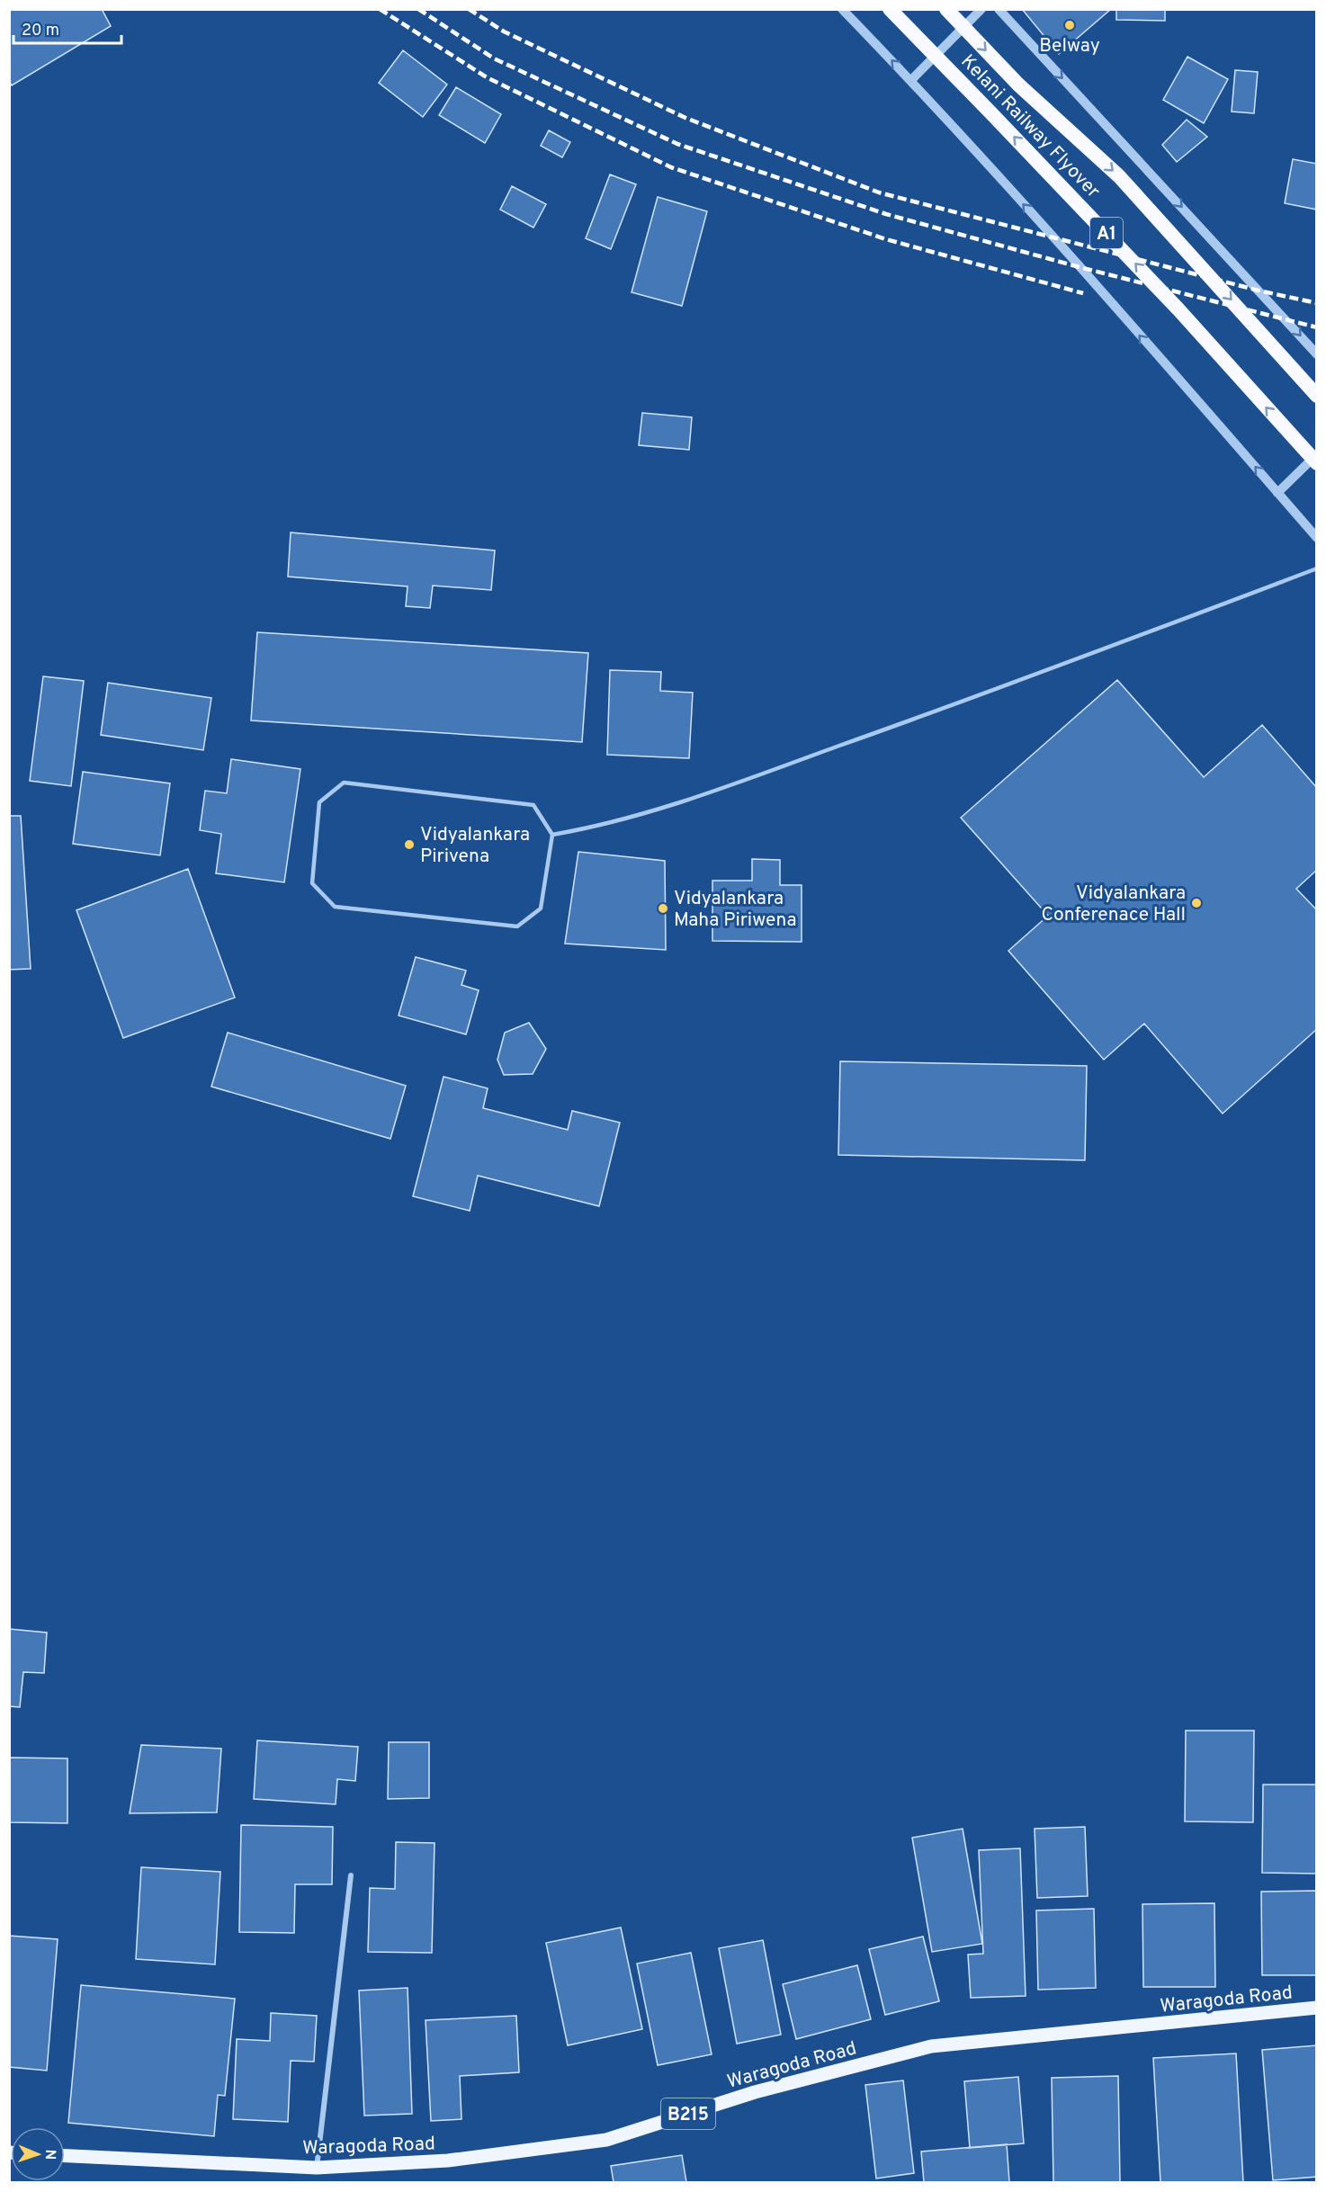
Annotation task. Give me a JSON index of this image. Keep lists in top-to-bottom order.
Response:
{
  "streets": {
    "highway": ["Kelani Railway Flyover", "A1"],
    "main road": ["Waragoda Road", "B215"]
  },
  "places": [
    "Belway",
    "Vidyalankara Pirivena",
    "Vidyalankara Conferenace Hall",
    "Vidyalankara Maha Piriwena"
  ],
  "scale_bar": "20 m",
  "north": "right"
}
